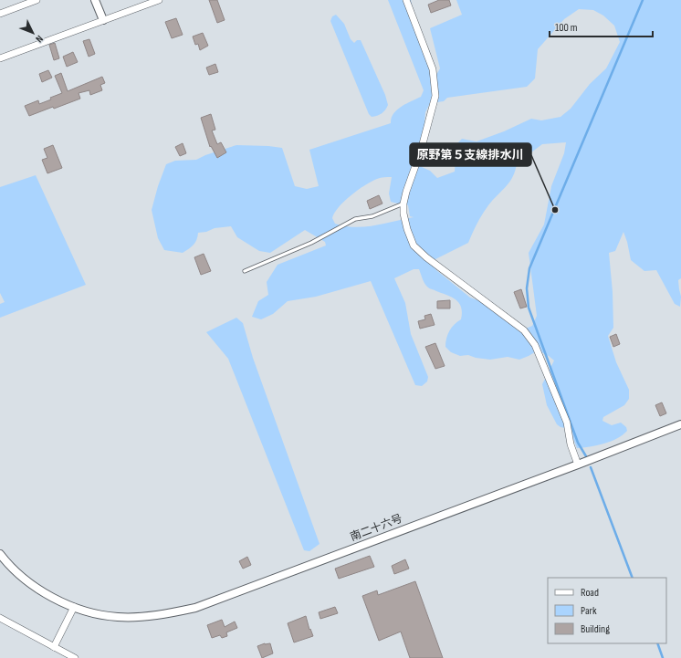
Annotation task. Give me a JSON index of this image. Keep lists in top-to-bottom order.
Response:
{
  "streets": {
    "street": ["南二十六号"]
  },
  "places": ["原野第５支線排水川"],
  "legend": ["Road", "Park", "Building"],
  "scale_bar": "100 m",
  "north": "bottom right"
}
